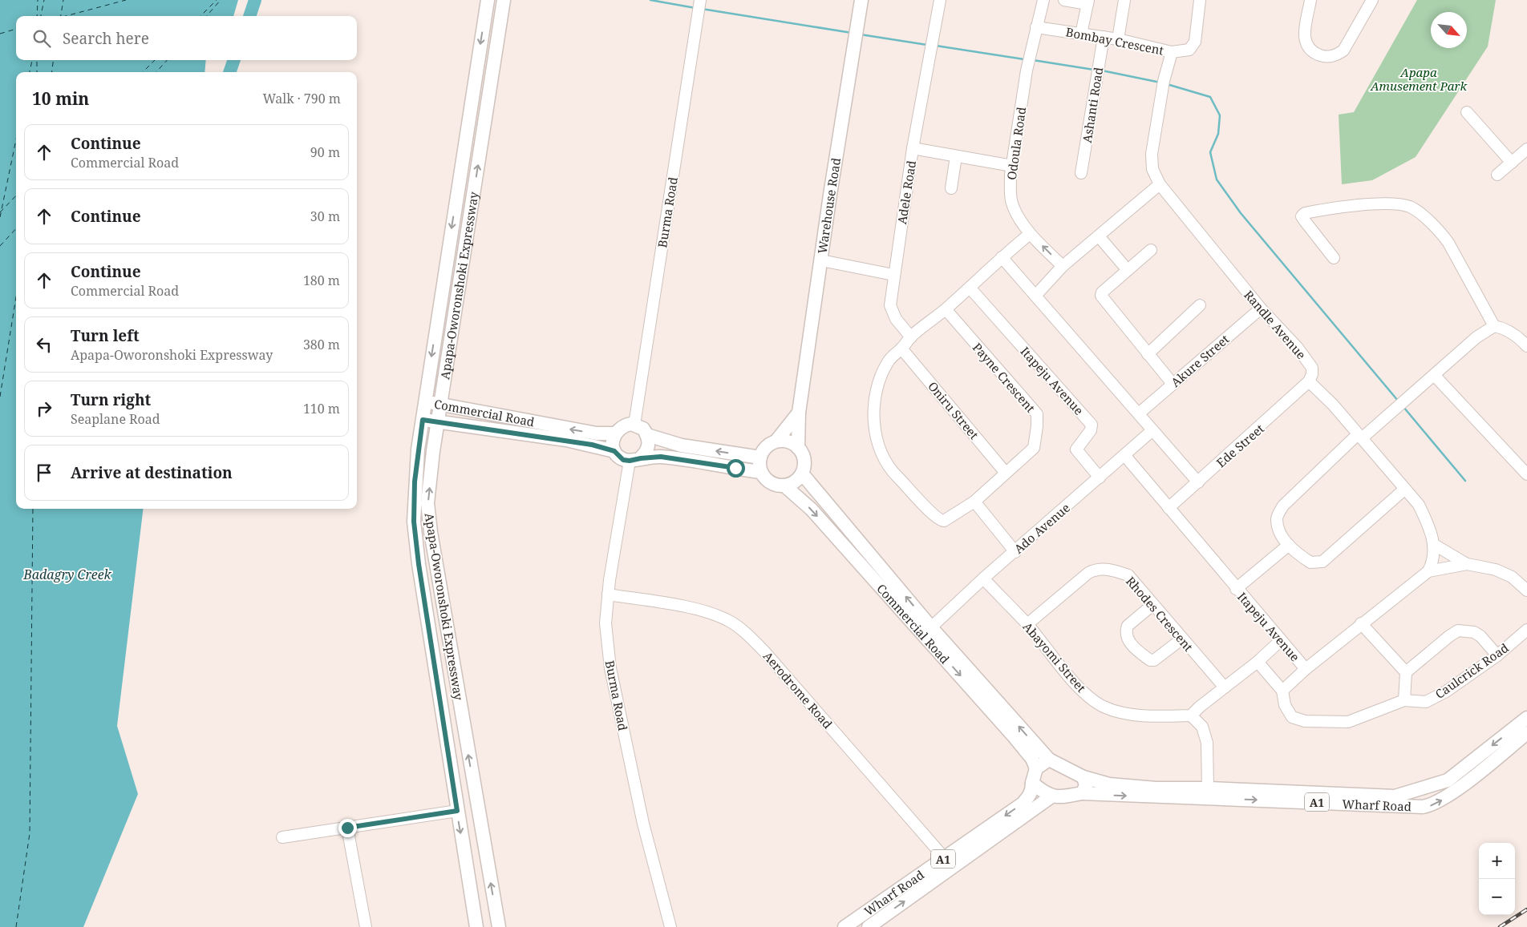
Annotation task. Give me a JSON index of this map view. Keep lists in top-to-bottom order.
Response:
{
  "streets": {
    "main road": [
      "Warehouse Road",
      "Apapa-Oworonshoki Expressway",
      "Commercial Road",
      "A1",
      "Wharf Road"
    ],
    "street": [
      "Bombay Crescent",
      "Ashanti Road",
      "Odoula Road",
      "Adele Road",
      "Burma Road",
      "Randle Avenue",
      "Akure Street",
      "Payne Crescent",
      "Itapeju Avenue",
      "Oniru Street",
      "Ede Street",
      "Ado Avenue",
      "Rhodes Crescent",
      "Abayomi Street",
      "Caulcrick Road",
      "Aerodrome Road"
    ]
  },
  "crossings": [
    ["Bombay Crescent", "Ashanti Road"],
    ["Bombay Crescent", "Odoula Road"],
    ["Bombay Crescent", "Randle Avenue"],
    ["Warehouse Road", "Commercial Road"],
    ["Burma Road", "Commercial Road"],
    ["Burma Road", "Aerodrome Road"],
    ["Apapa-Oworonshoki Expressway", "Commercial Road"],
    ["Randle Avenue", "Akure Street"],
    ["Randle Avenue", "Ede Street"],
    ["Payne Crescent", "Oniru Street"],
    ["Itapeju Avenue", "Ede Street"],
    ["Itapeju Avenue", "Ado Avenue"],
    ["Commercial Road", "Ado Avenue"],
    ["Commercial Road", "Wharf Road"],
    ["Ado Avenue", "Abayomi Street"],
    ["Rhodes Crescent", "Abayomi Street"],
    ["Aerodrome Road", "Wharf Road"]
  ],
  "water": ["Badagry Creek"],
  "parks": ["Apapa Amusement Park"],
  "north": "bottom right",
  "page": {
    "search": "Search here",
    "heading": ["10 min", "Walk · 790 m"],
    "list": [
      ["Continue", "Commercial Road", "90 m"],
      ["Continue", "30 m"],
      ["Continue", "Commercial Road", "180 m"],
      ["Turn left", "Apapa-Oworonshoki Expressway", "380 m"],
      ["Turn right", "Seaplane Road", "110 m"],
      "Arrive at destination"
    ],
    "map_buttons": ["+", "−"]
  }
}
